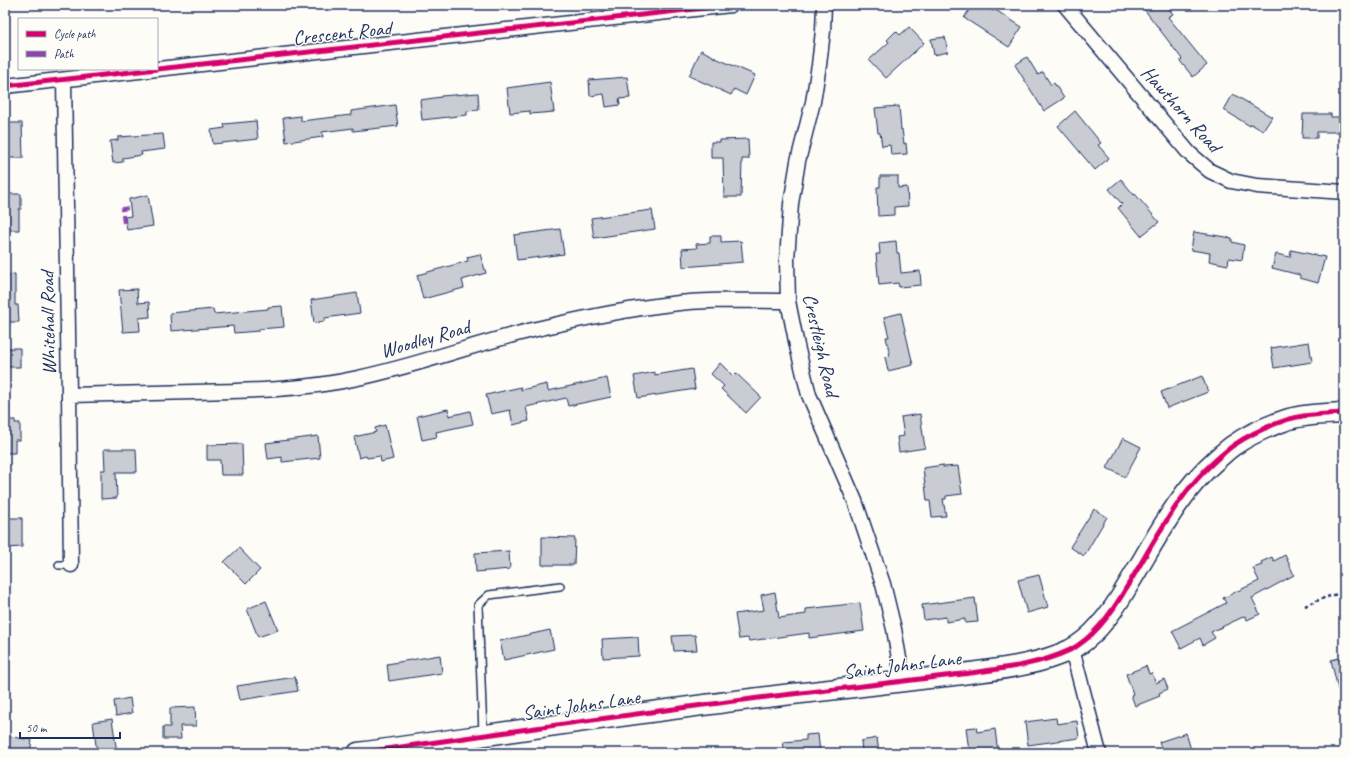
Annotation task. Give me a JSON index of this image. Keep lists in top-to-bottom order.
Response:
{
  "streets": {
    "street": [
      "Crescent Road",
      "Hawthorn Road",
      "Whitehall Road",
      "Woodley Road",
      "Crestleigh Road",
      "Saint Johns Lane"
    ]
  },
  "crossings": [
    ["Crescent Road", "Whitehall Road"],
    ["Whitehall Road", "Woodley Road"],
    ["Woodley Road", "Crestleigh Road"],
    ["Crestleigh Road", "Saint Johns Lane"]
  ],
  "legend": ["Cycle path", "Path"],
  "scale_bar": "50 m"
}
